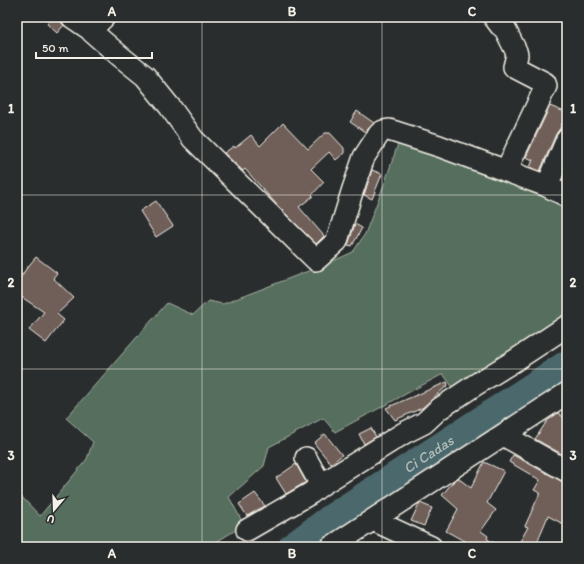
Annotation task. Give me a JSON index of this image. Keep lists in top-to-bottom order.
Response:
{
  "water": ["Ci Cadas"],
  "scale_bar": "50 m",
  "north": "bottom",
  "grid": {
    "columns": ["A", "B", "C"],
    "rows": ["1", "2", "3"]
  }
}
